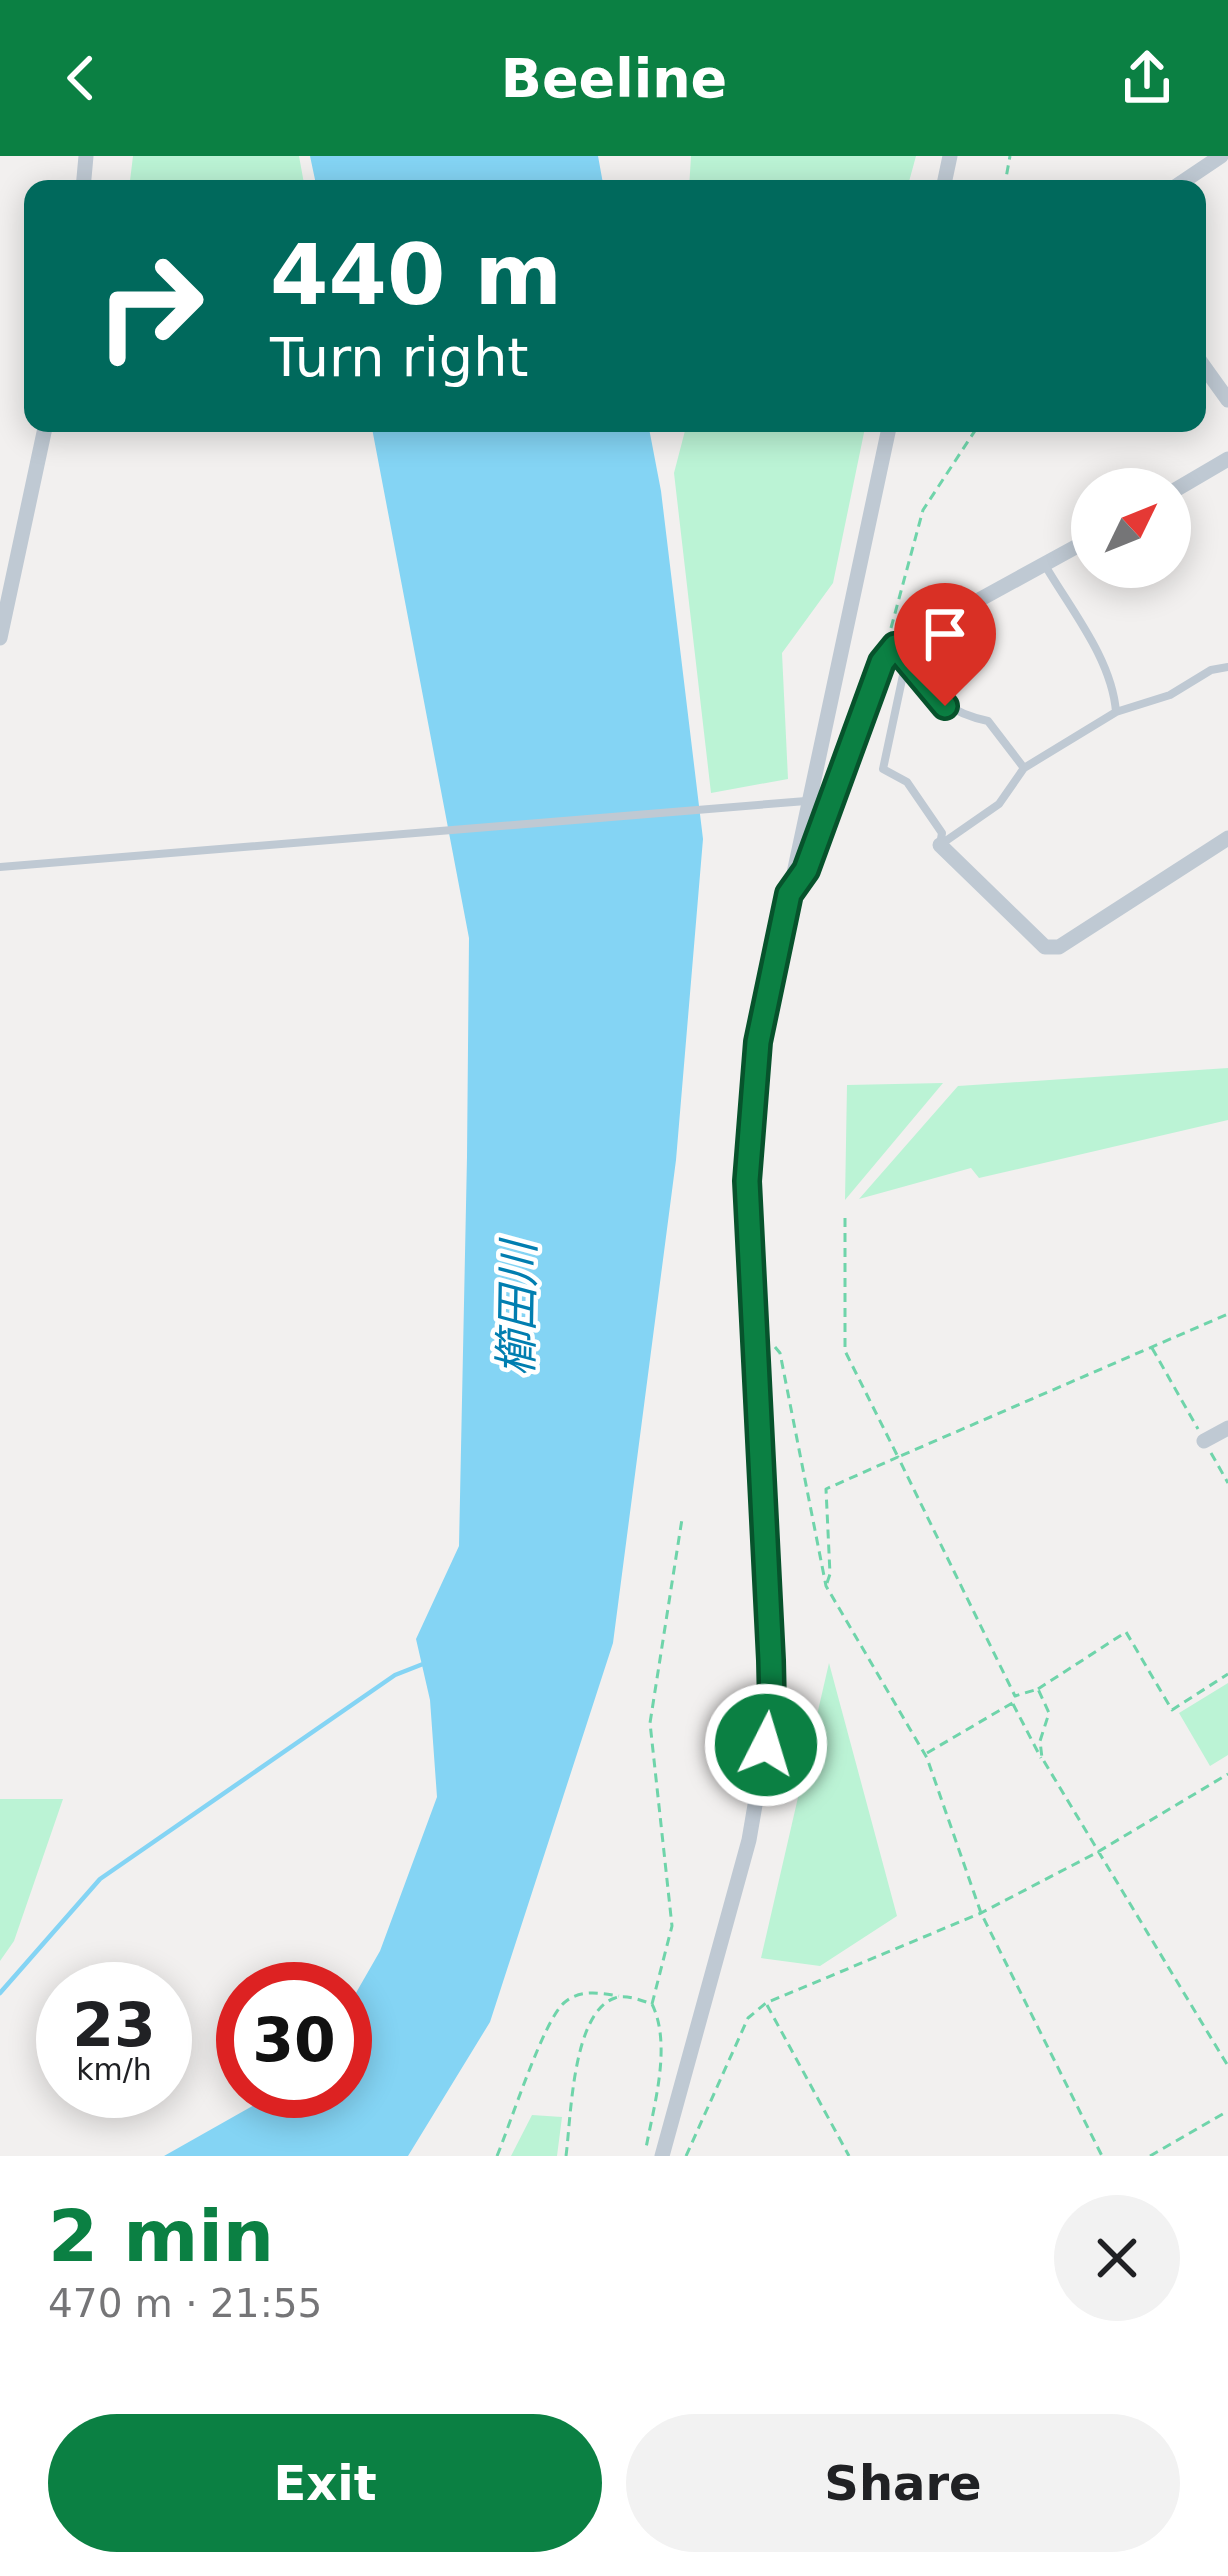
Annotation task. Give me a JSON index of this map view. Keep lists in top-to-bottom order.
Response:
{
  "water": ["櫛田川"],
  "north": "top right",
  "page": {
    "header": "Beeline",
    "turn": ["440 m", "Turn right"],
    "speed": "23 km/h",
    "limit": "30",
    "heading": ["2 min", "470 m · 21:55"],
    "buttons": ["Exit", "Share"]
  }
}
